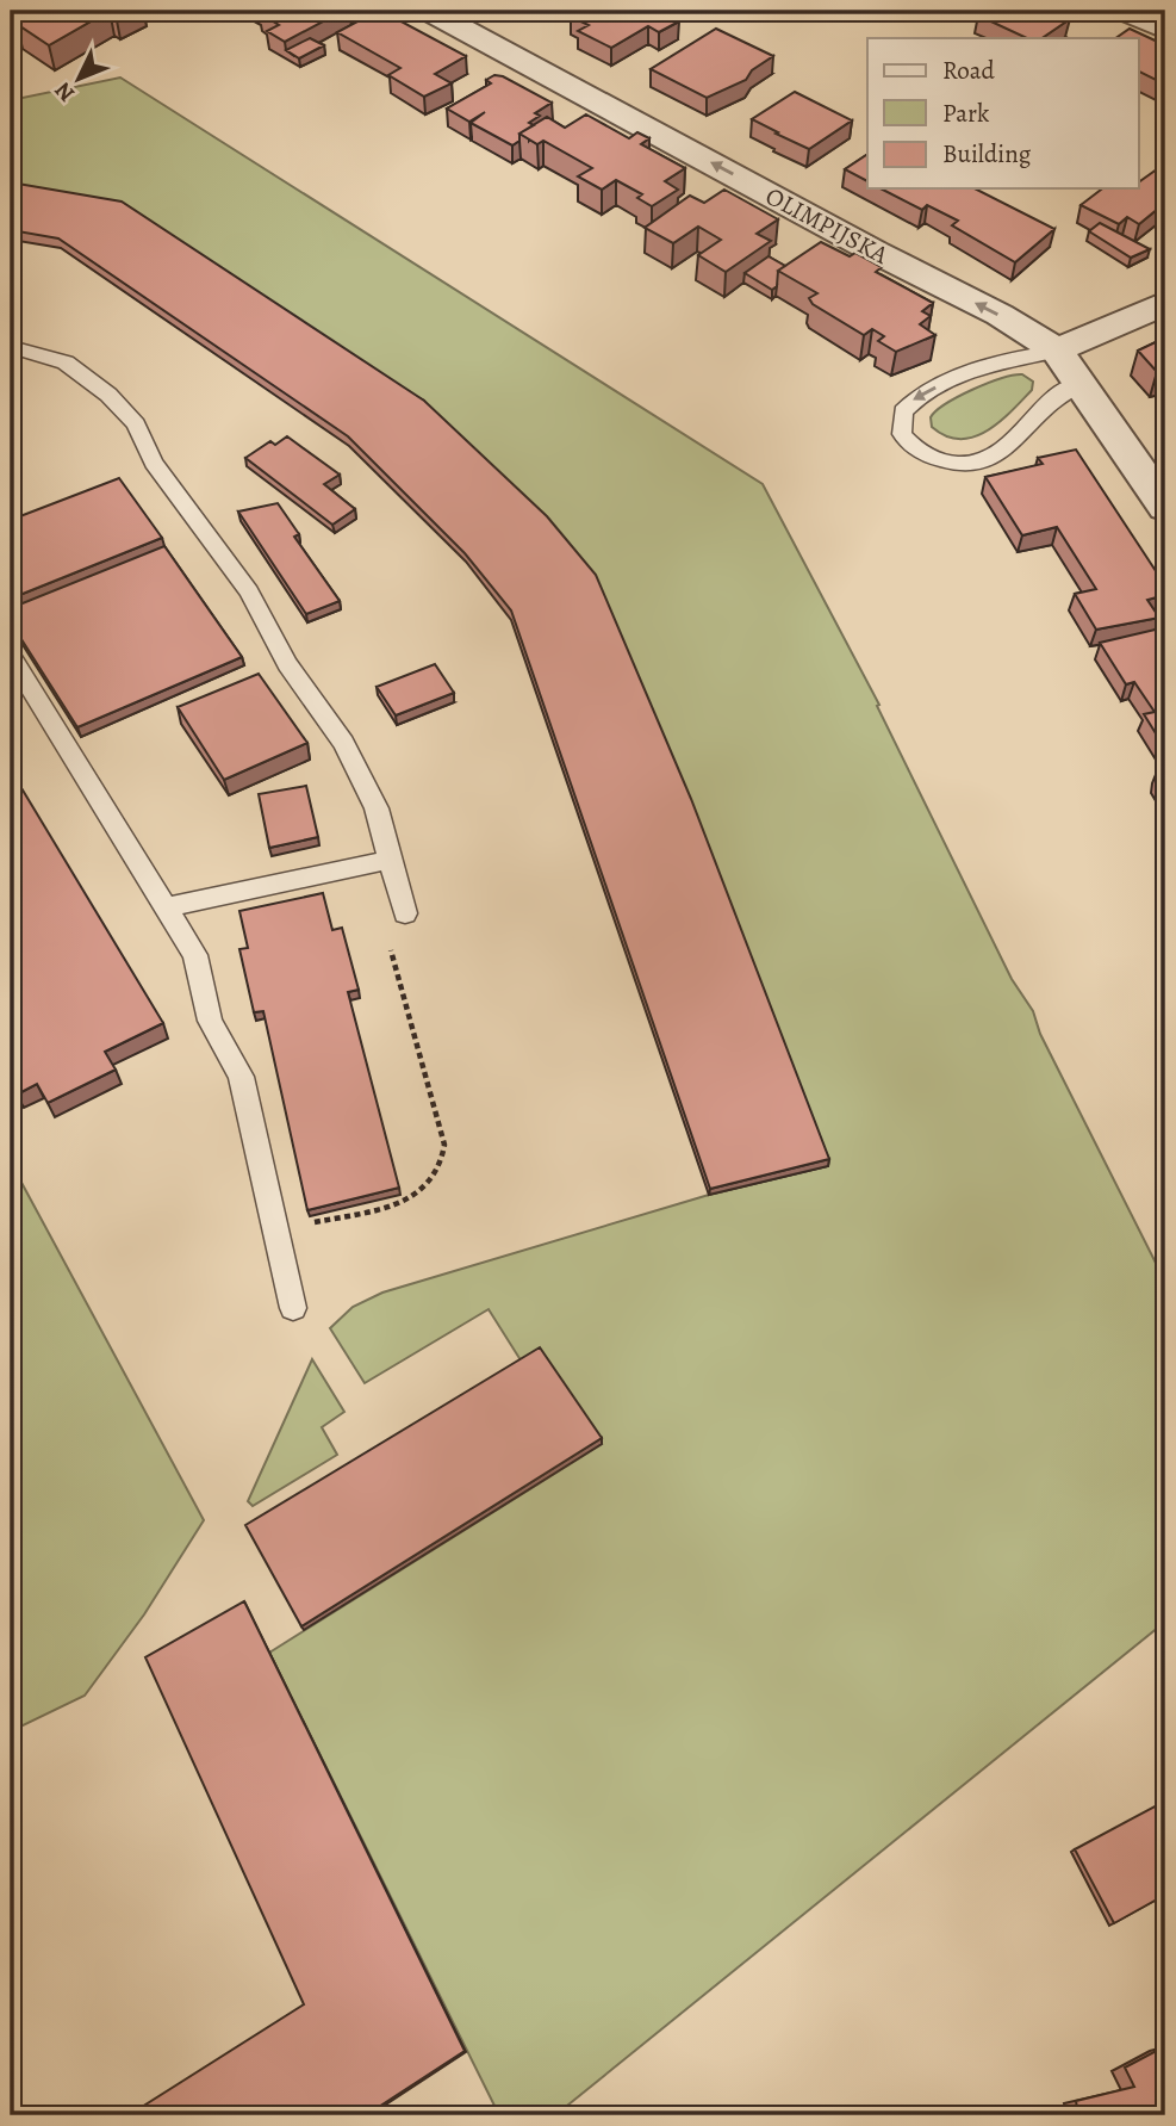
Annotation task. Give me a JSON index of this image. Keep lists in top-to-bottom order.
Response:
{
  "streets": {
    "street": ["OLIMPIJSKA"]
  },
  "one_way": ["OLIMPIJSKA"],
  "legend": ["Road", "Park", "Building"],
  "north": "bottom left"
}
